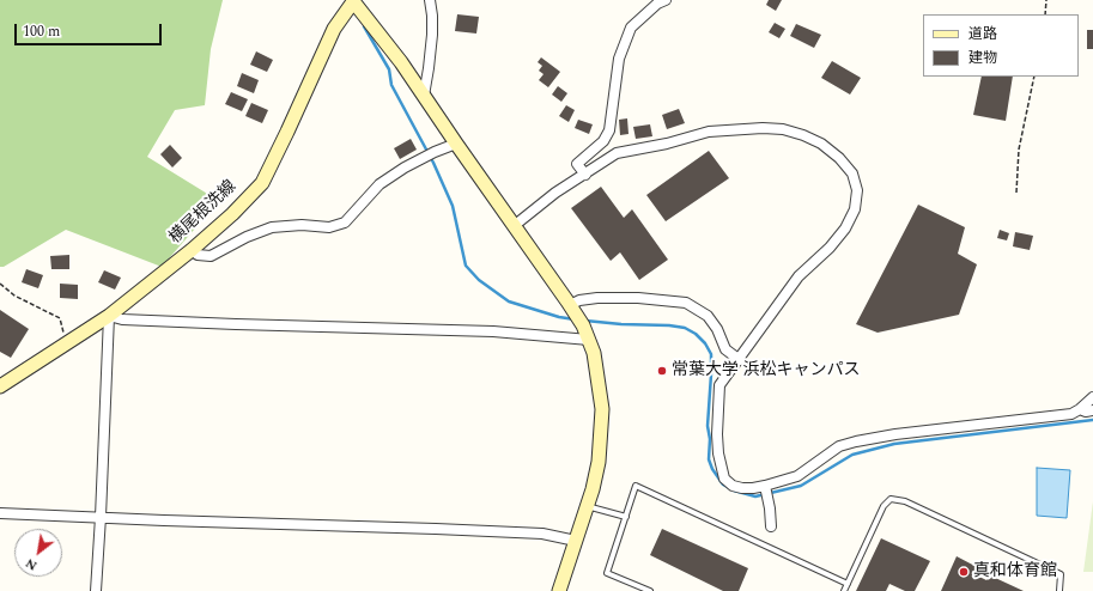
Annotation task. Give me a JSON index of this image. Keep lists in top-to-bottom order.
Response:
{
  "streets": {
    "street": ["横尾根洗線"]
  },
  "places": ["常葉大学 浜松キャンパス", "真和体育館"],
  "legend": ["道路", "建物"],
  "scale_bar": "100 m",
  "north": "bottom left"
}
